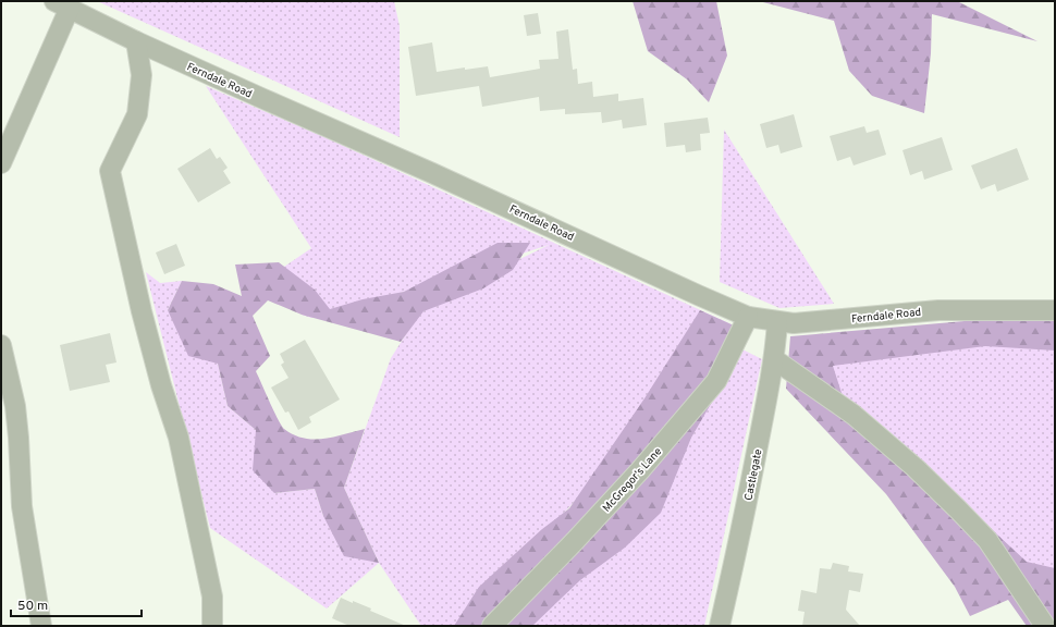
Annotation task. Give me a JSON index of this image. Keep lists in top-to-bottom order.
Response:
{
  "streets": {
    "street": ["Ferndale Road", "Castlegate", "McGregor's Lane"]
  },
  "crossings": [
    ["Ferndale Road", "Castlegate"],
    ["Ferndale Road", "McGregor's Lane"]
  ],
  "scale_bar": "50 m"
}
